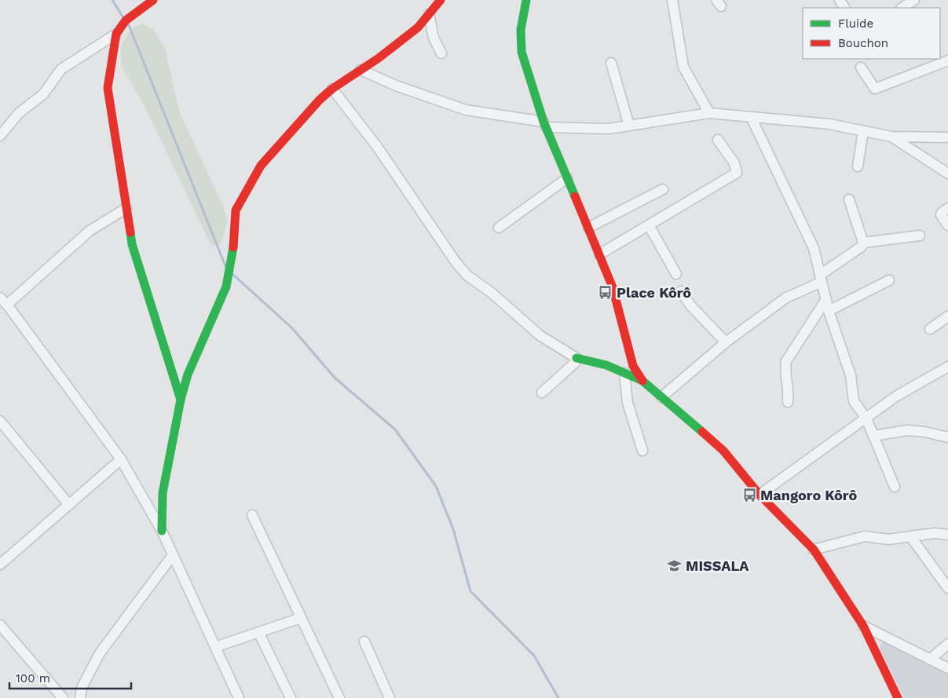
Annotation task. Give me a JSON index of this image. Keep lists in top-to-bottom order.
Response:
{
  "places": {
    "bus stop": ["Place Kôrô", "Mangoro Kôrô"],
    "school or university": ["MISSALA"]
  },
  "legend": ["Fluide", "Bouchon"],
  "scale_bar": "100 m"
}
